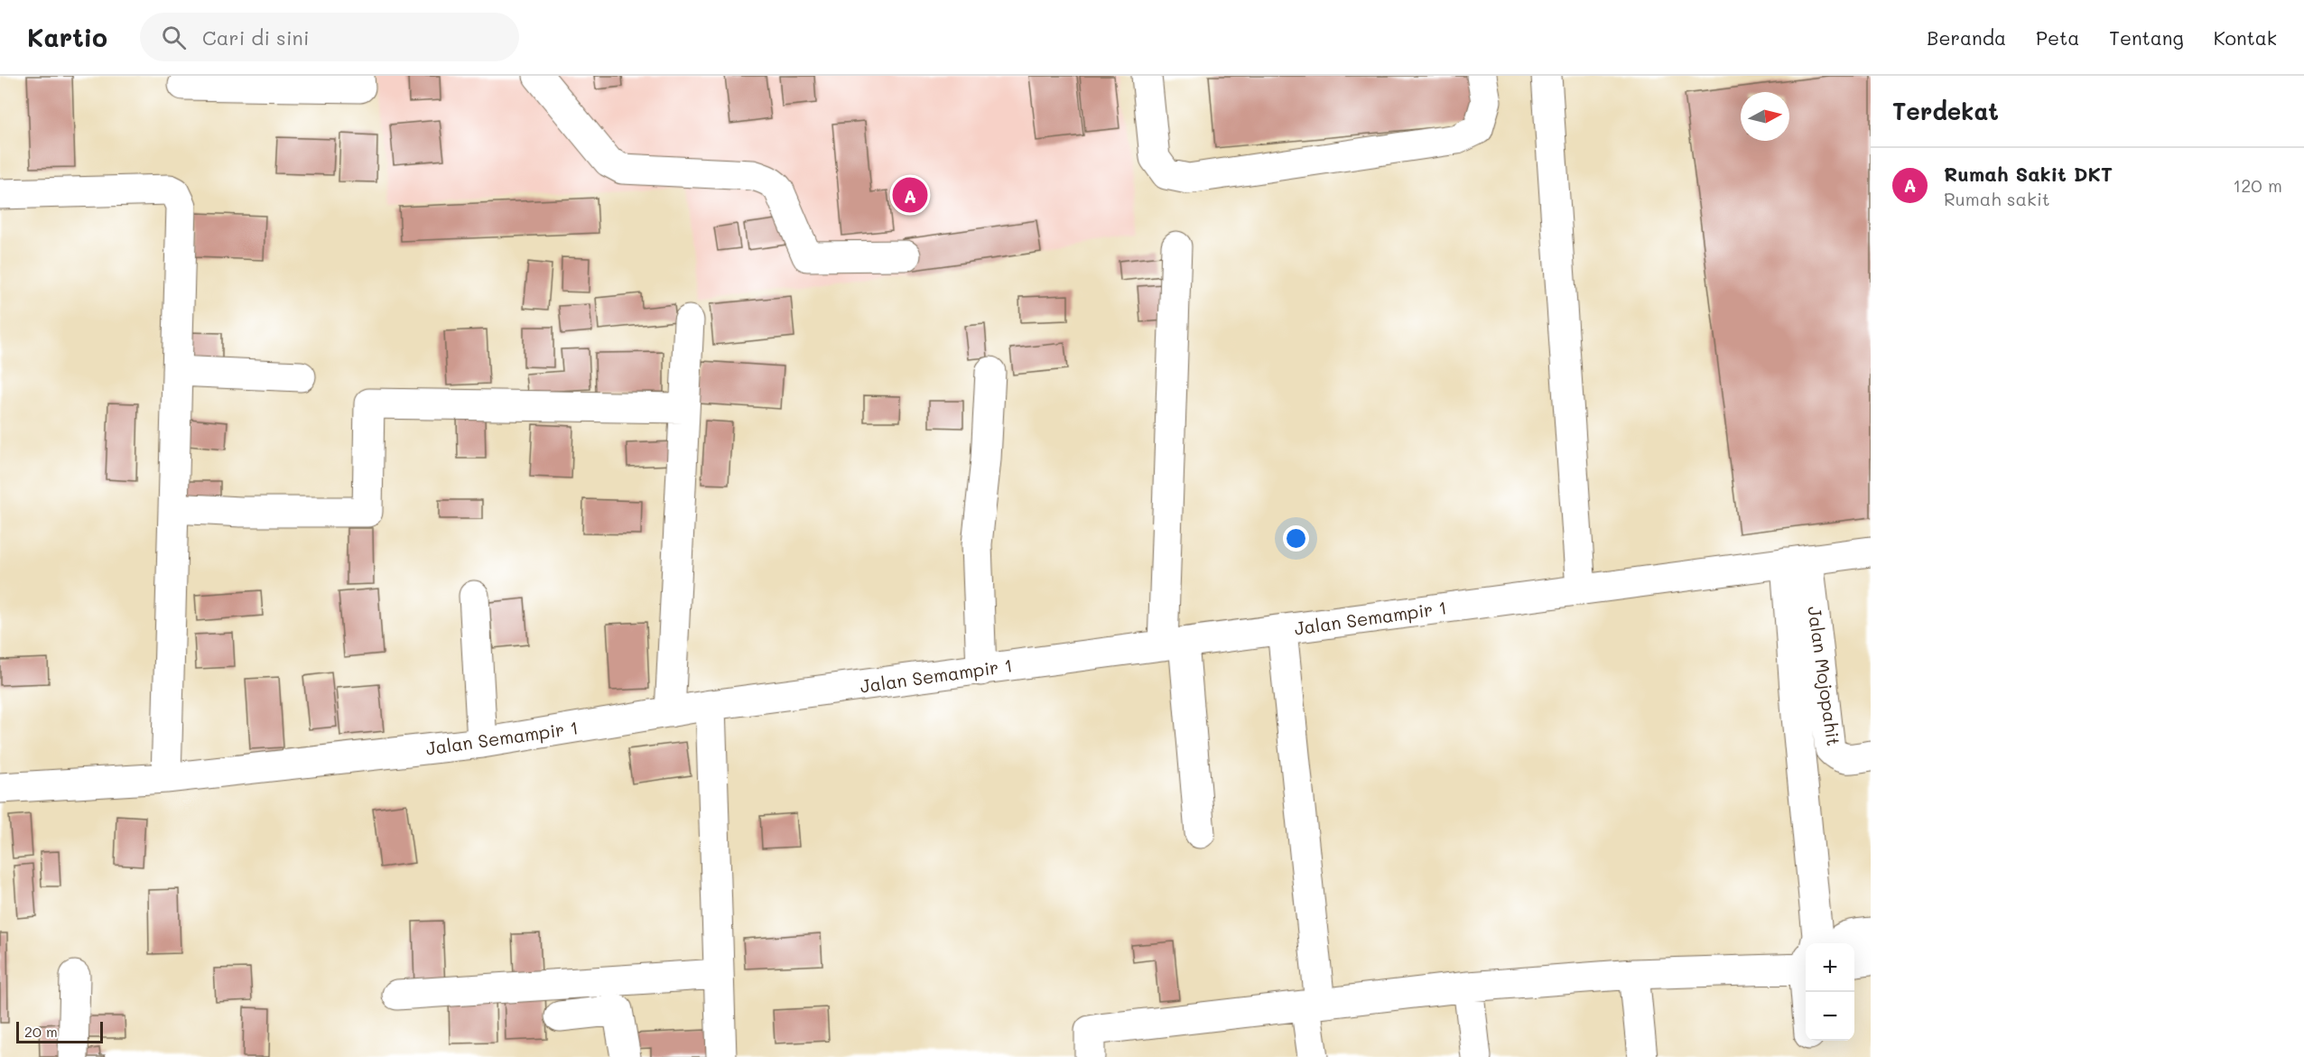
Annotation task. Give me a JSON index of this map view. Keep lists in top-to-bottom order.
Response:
{
  "streets": {
    "street": ["Jalan Semampir 1", "Jalan Mojopahit"]
  },
  "crossings": [
    ["Jalan Semampir 1", "Jalan Mojopahit"]
  ],
  "scale_bar": "20 m",
  "north": "right",
  "page": {
    "header": "Kartio",
    "search": "Cari di sini",
    "nav": [
      "Beranda",
      "Peta",
      "Tentang",
      "Kontak"
    ],
    "heading": "Terdekat",
    "list": [
      {
        "mark": "A",
        "name": "Rumah Sakit DKT",
        "note": "Rumah sakit",
        "value": "120 m"
      }
    ],
    "pins": "A",
    "map_buttons": ["+", "−"],
    "scale": "20 m"
  }
}
